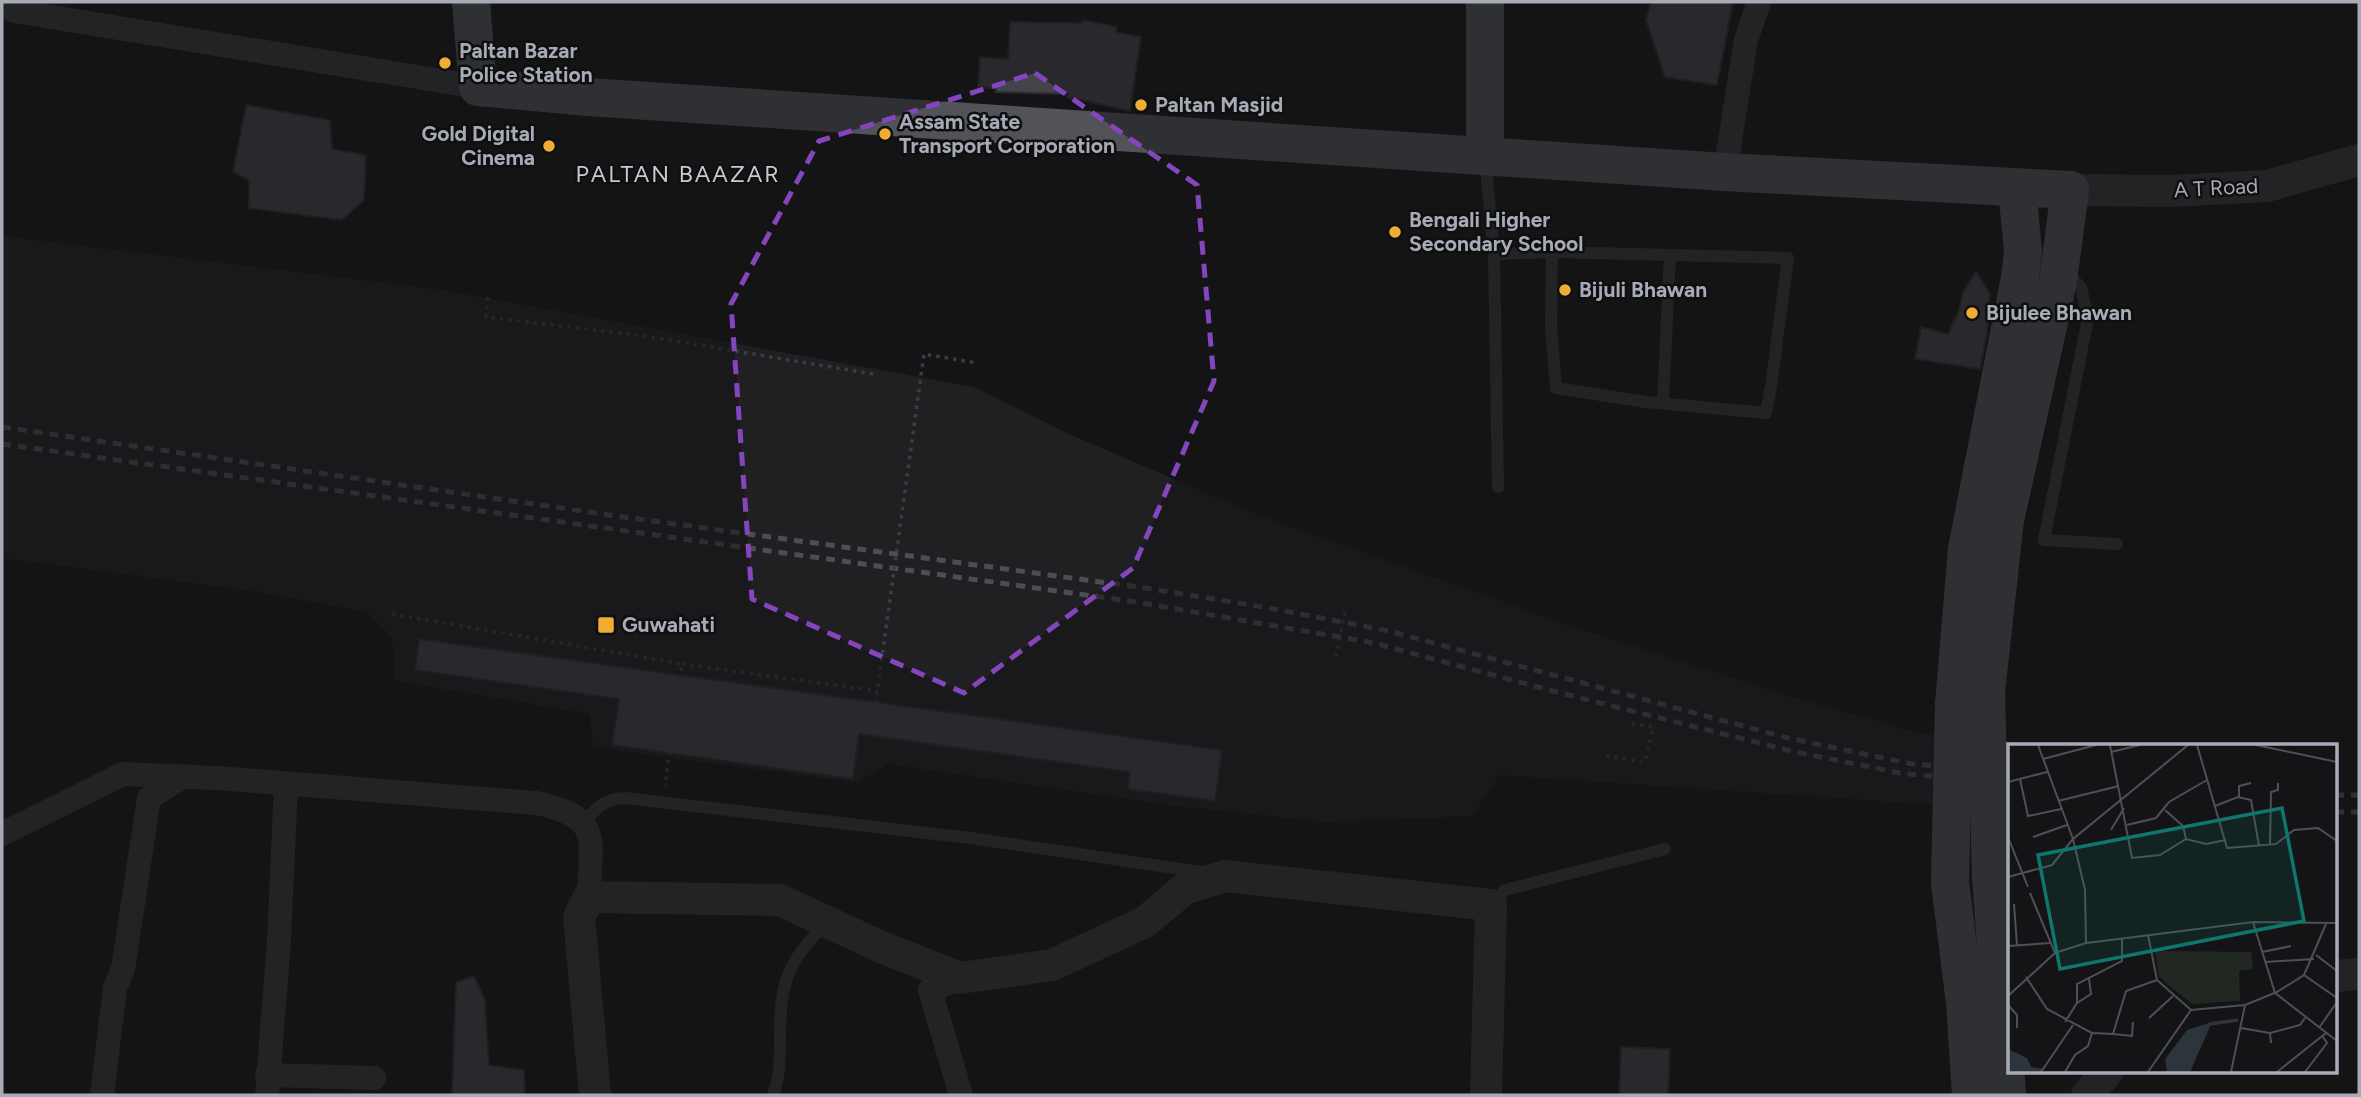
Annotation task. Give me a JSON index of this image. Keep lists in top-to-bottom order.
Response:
{
  "streets": {
    "street": ["A T Road"]
  },
  "districts": ["PALTAN BAAZAR"],
  "places": {
    "other": [
      "Paltan Bazar Police Station",
      "Paltan Masjid",
      "Assam State Transport Corporation",
      "Gold Digital Cinema",
      "Bengali Higher Secondary School",
      "Bijuli Bhawan",
      "Bijulee Bhawan"
    ],
    "transit": ["Guwahati"]
  }
}
